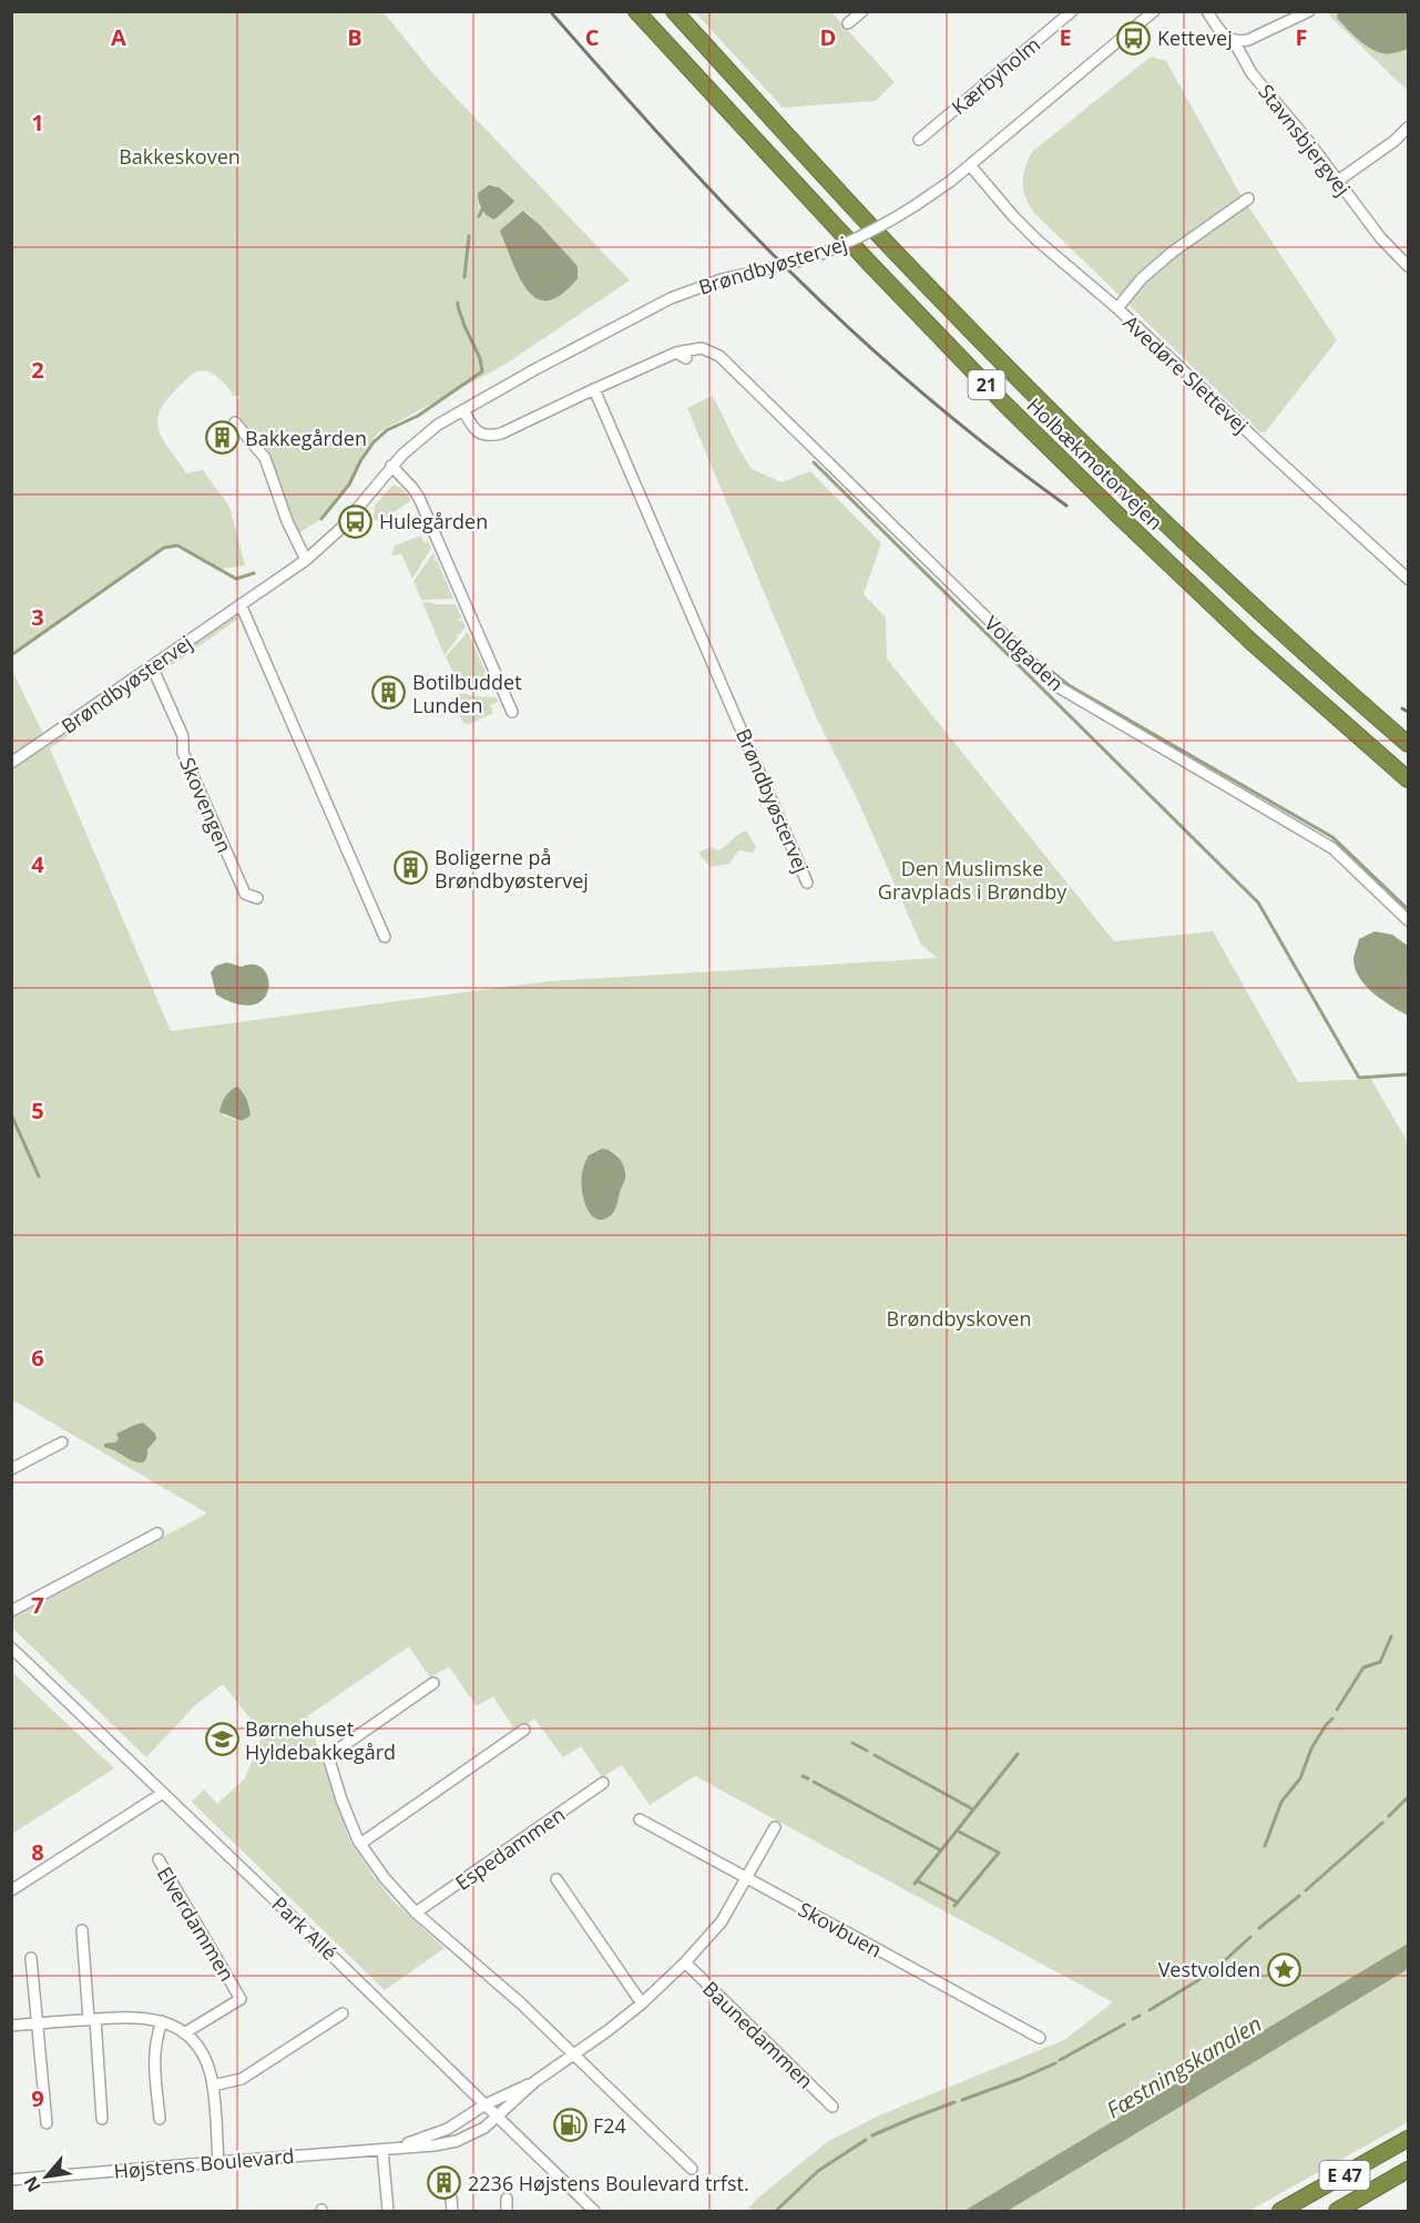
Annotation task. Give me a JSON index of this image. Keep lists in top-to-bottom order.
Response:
{
  "streets": {
    "highway": ["21", "Holbækmotorvejen", "E 47"],
    "street": [
      "Kærbyholm",
      "Stavnsbjergvej",
      "Brøndbyøstervej",
      "Avedøre Slettevej",
      "Voldgaden",
      "Skovengen",
      "Espedammen",
      "Elverdammen",
      "Park Allé",
      "Skovbuen",
      "Baunedammen",
      "Højstens Boulevard"
    ]
  },
  "crossings": [
    ["Brøndbyøstervej", "Avedøre Slettevej"],
    ["Brøndbyøstervej", "Voldgaden"],
    ["Brøndbyøstervej", "Skovengen"],
    ["Park Allé", "Højstens Boulevard"]
  ],
  "water": ["Fæstningskanalen"],
  "parks": ["Bakkeskoven", "Den Muslimske Gravplads i Brøndby", "Brøndbyskoven"],
  "places": {
    "bus stop": ["Kettevej", "Hulegården"],
    "building": [
      "Bakkegården",
      "Botilbuddet Lunden",
      "Boligerne på Brøndbyøstervej",
      "2236 Højstens Boulevard trfst."
    ],
    "school or university": ["Børnehuset Hyldebakkegård"],
    "place": ["Vestvolden"],
    "fuel station": ["F24"]
  },
  "north": "bottom left",
  "grid": {
    "columns": [
      "A",
      "B",
      "C",
      "D",
      "E",
      "F"
    ],
    "rows": [
      "1",
      "2",
      "3",
      "4",
      "5",
      "6",
      "7",
      "8",
      "9"
    ]
  }
}
